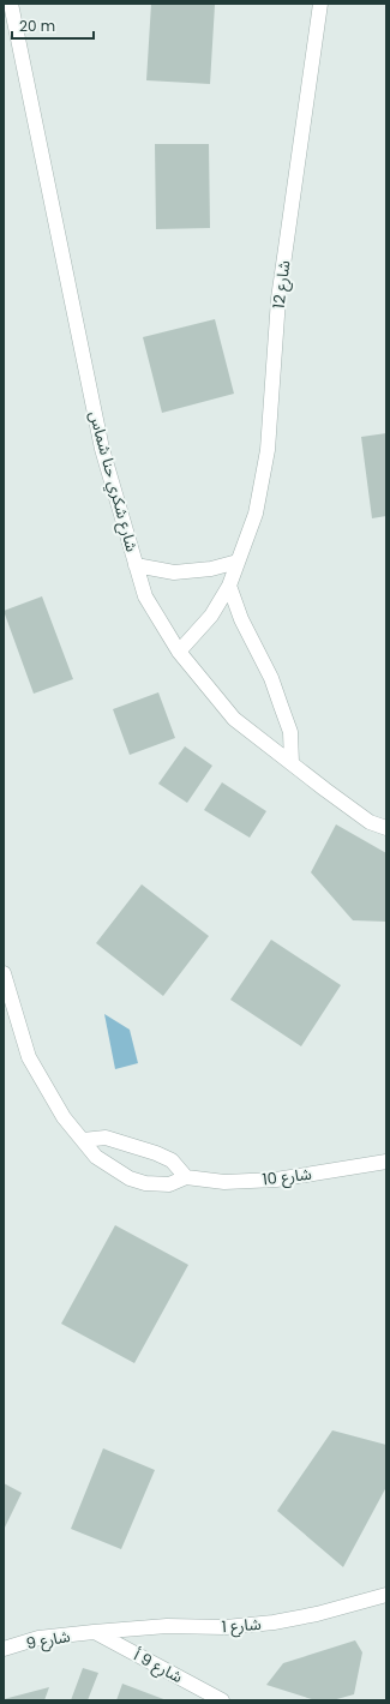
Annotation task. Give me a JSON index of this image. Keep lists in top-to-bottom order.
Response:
{
  "streets": {
    "street": [
      "شارع 12",
      "شارع شكري حنا شماس",
      "شارع 10",
      "شارع 1",
      "شارع 9",
      "شارع 9 أ"
    ]
  },
  "crossings": [
    ["شارع 12", "شارع شكري حنا شماس"],
    ["شارع 1", "شارع 9"],
    ["شارع 1", "شارع 9 أ"],
    ["شارع 9", "شارع 9 أ"]
  ],
  "scale_bar": "20 m"
}
